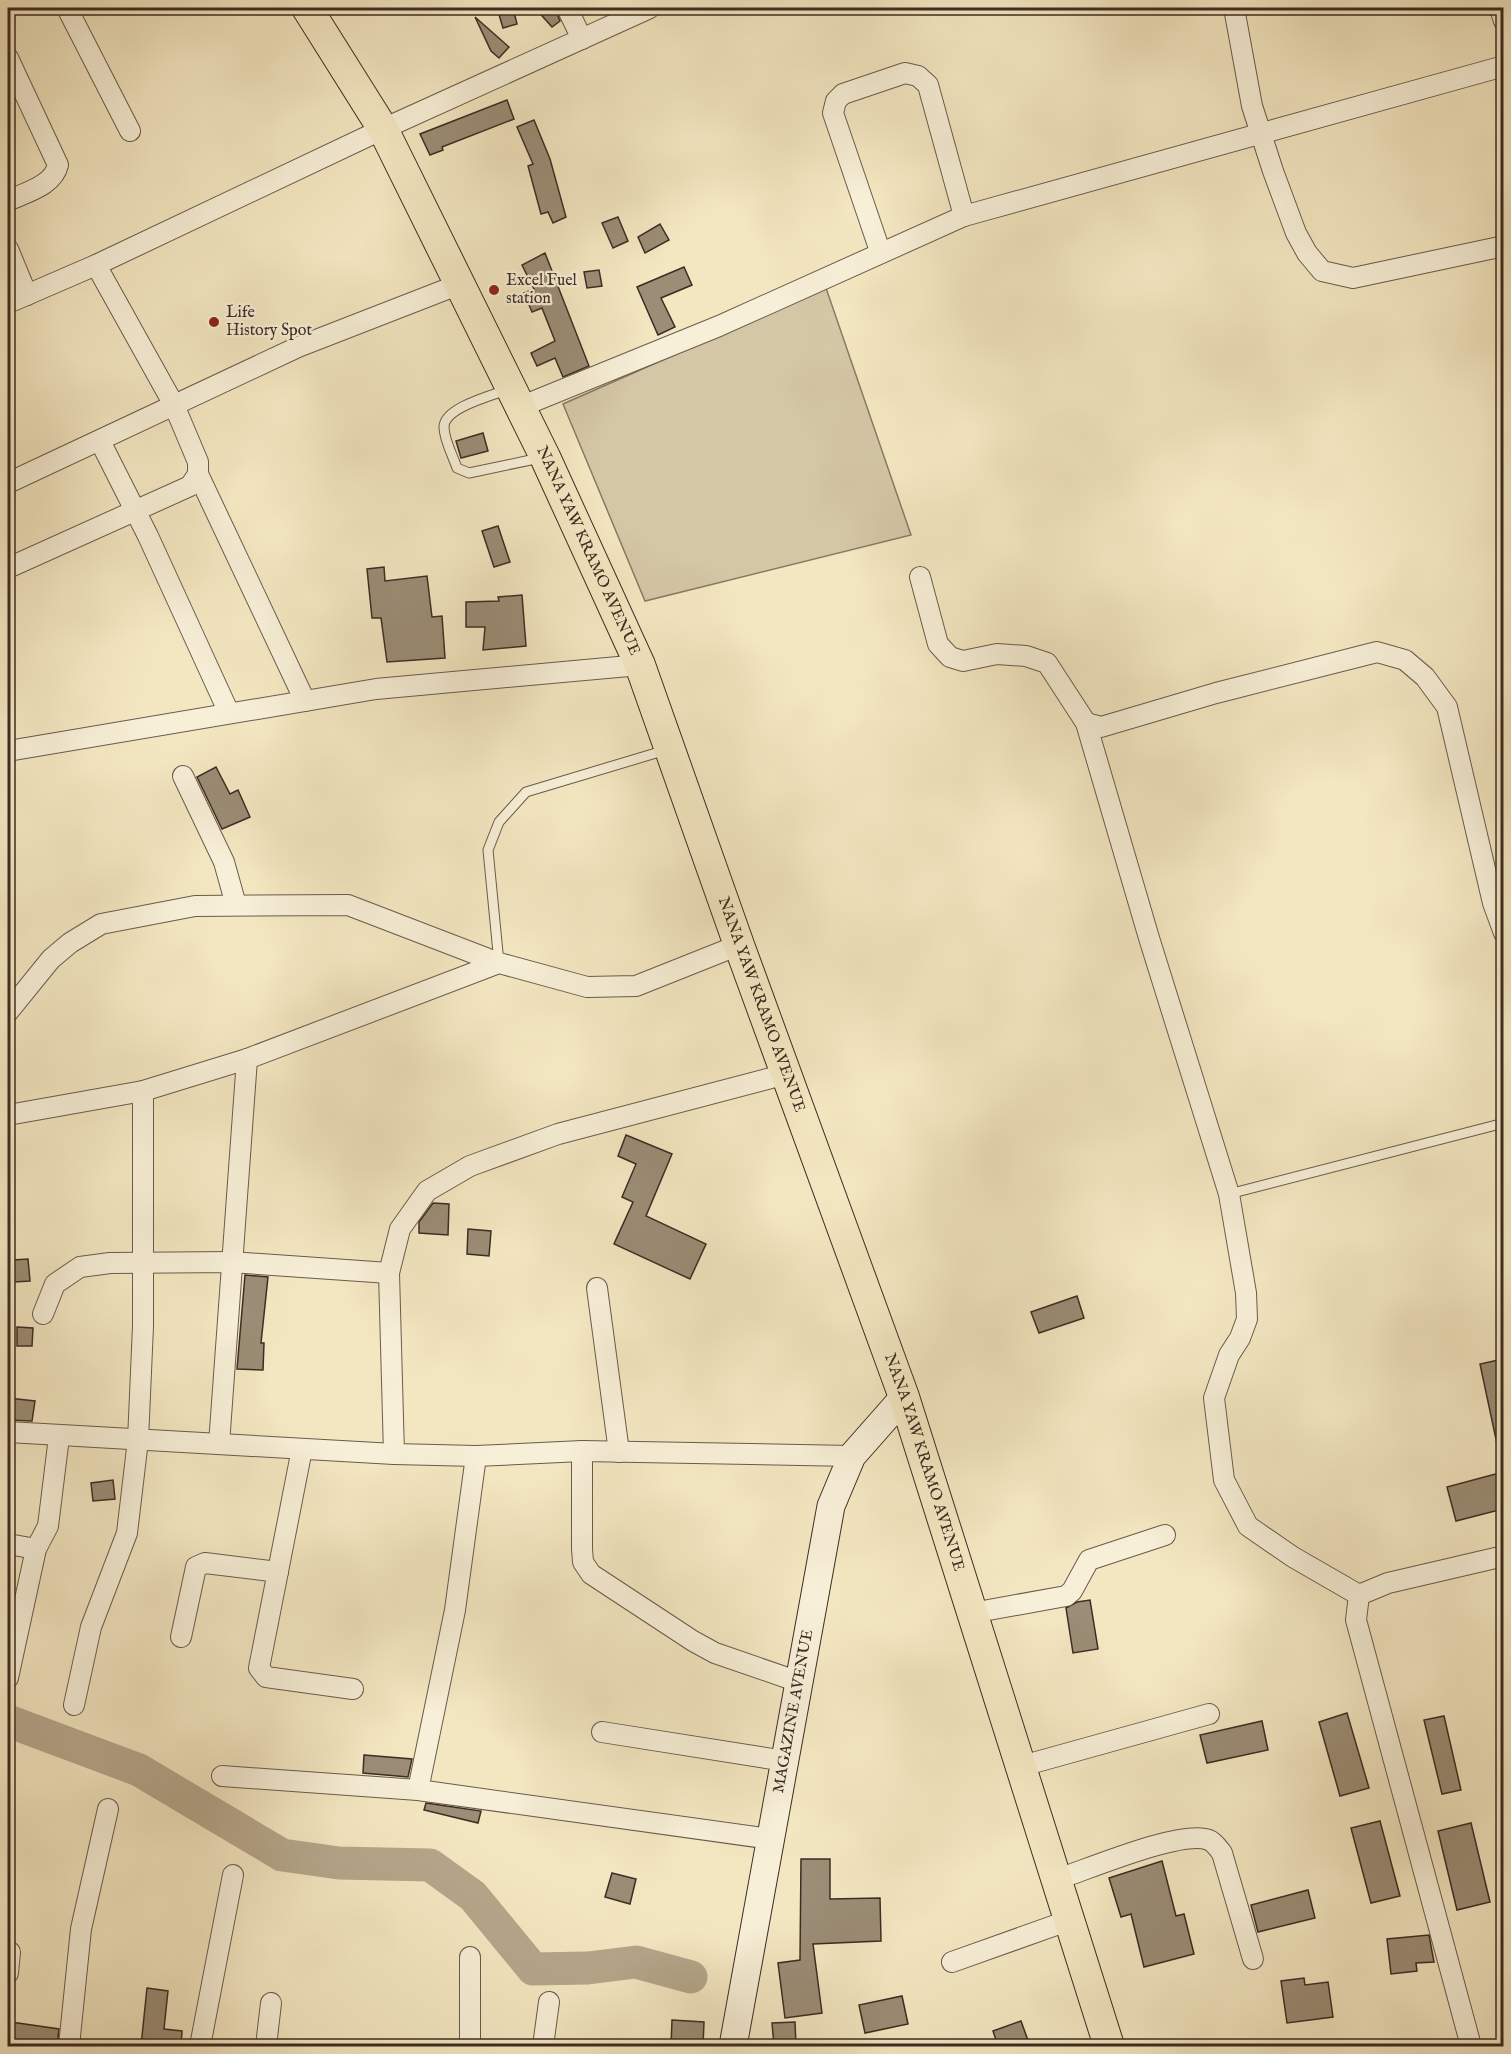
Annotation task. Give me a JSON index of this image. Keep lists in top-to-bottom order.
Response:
{
  "streets": {
    "main road": ["NANA YAW KRAMO AVENUE"],
    "street": ["MAGAZINE AVENUE"]
  },
  "crossings": [
    ["NANA YAW KRAMO AVENUE", "MAGAZINE AVENUE"]
  ],
  "places": ["Excel Fuel station", "Life History Spot"]
}
